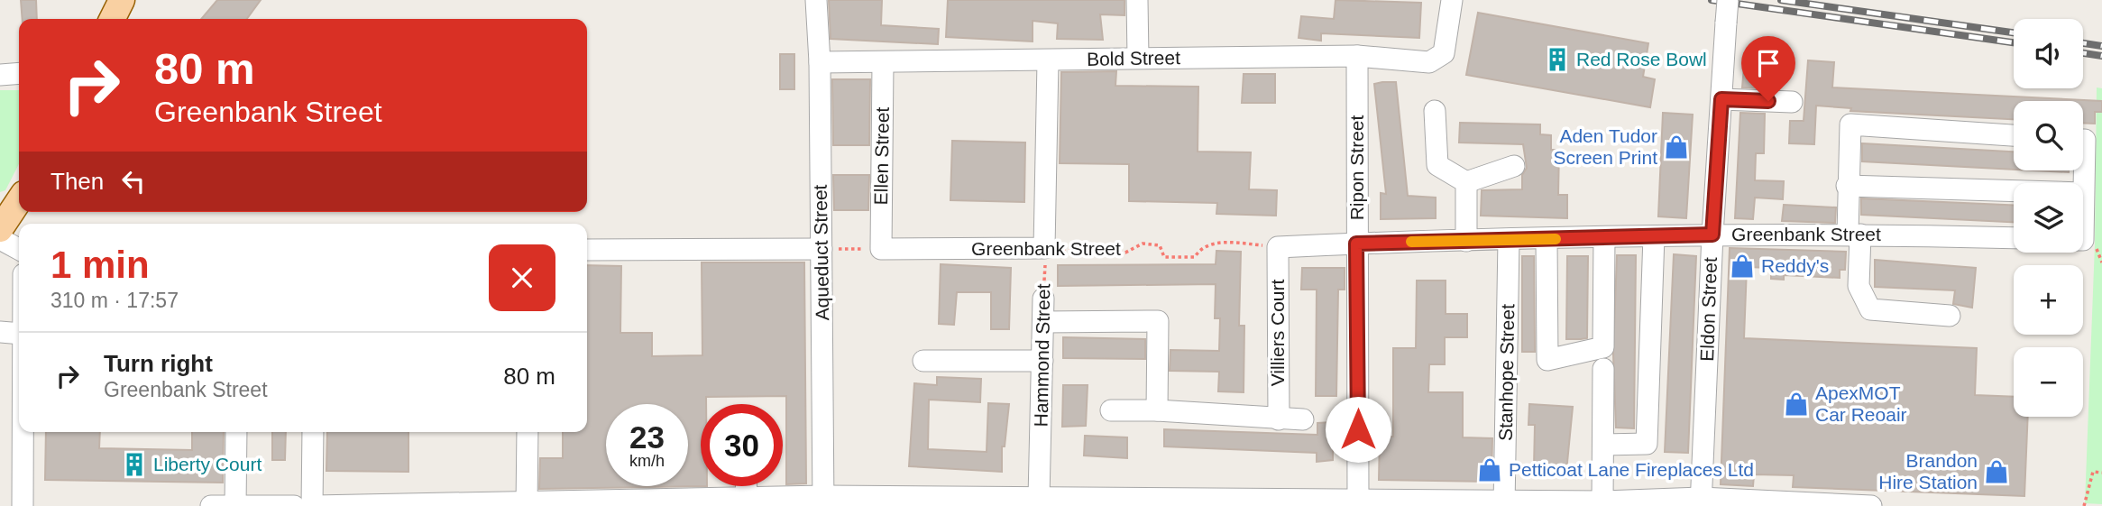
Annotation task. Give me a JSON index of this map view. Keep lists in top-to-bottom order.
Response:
{
  "streets": {
    "street": [
      "Bold Street",
      "Ellen Street",
      "Ripon Street",
      "Greenbank Street",
      "Aqueduct Street",
      "Eldon Street",
      "Villiers Court",
      "Hammond Street",
      "Stanhope Street"
    ]
  },
  "crossings": [
    ["Bold Street", "Ellen Street"],
    ["Bold Street", "Ripon Street"],
    ["Bold Street", "Aqueduct Street"],
    ["Ellen Street", "Greenbank Street"],
    ["Ripon Street", "Greenbank Street"],
    ["Greenbank Street", "Eldon Street"],
    ["Greenbank Street", "Villiers Court"],
    ["Greenbank Street", "Hammond Street"],
    ["Greenbank Street", "Stanhope Street"]
  ],
  "places": {
    "building": ["Red Rose Bowl", "Liberty Court"],
    "shop": [
      "Aden Tudor Screen Print",
      "Reddy's",
      "ApexMOT Car Reoair",
      "Petticoat Lane Fireplaces Ltd",
      "Brandon Hire Station"
    ]
  },
  "page": {
    "map_buttons": ["+", "−"],
    "turn": ["80 m", "Greenbank Street"],
    "then": "Then",
    "heading": ["1 min", "310 m · 17:57"],
    "list": [
      {
        "name": "Turn right",
        "note": "Greenbank Street",
        "value": "80 m"
      }
    ],
    "speed": "23 km/h",
    "limit": "30"
  }
}
